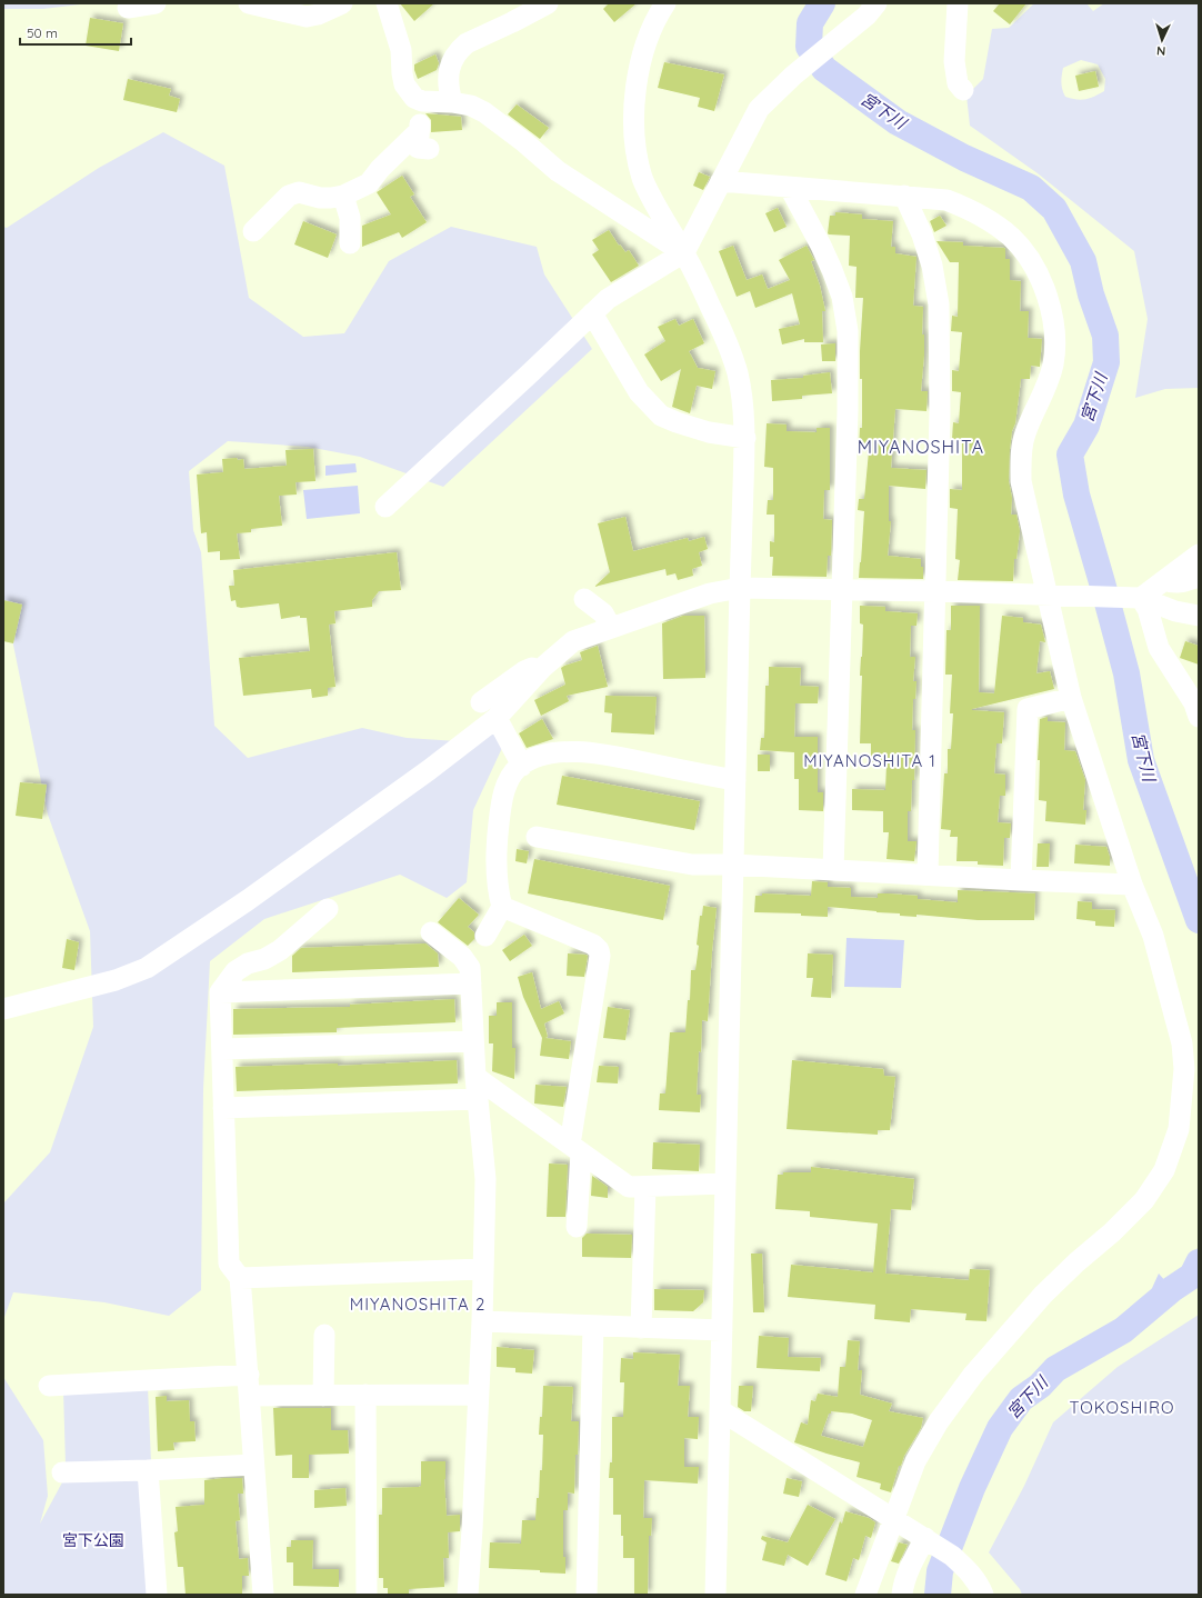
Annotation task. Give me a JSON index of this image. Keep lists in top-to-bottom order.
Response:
{
  "districts": [
    "MIYANOSHITA",
    "MIYANOSHITA 1",
    "MIYANOSHITA 2",
    "TOKOSHIRO"
  ],
  "water": ["宮下川"],
  "parks": ["宮下公園"],
  "scale_bar": "50 m",
  "north": "bottom"
}
